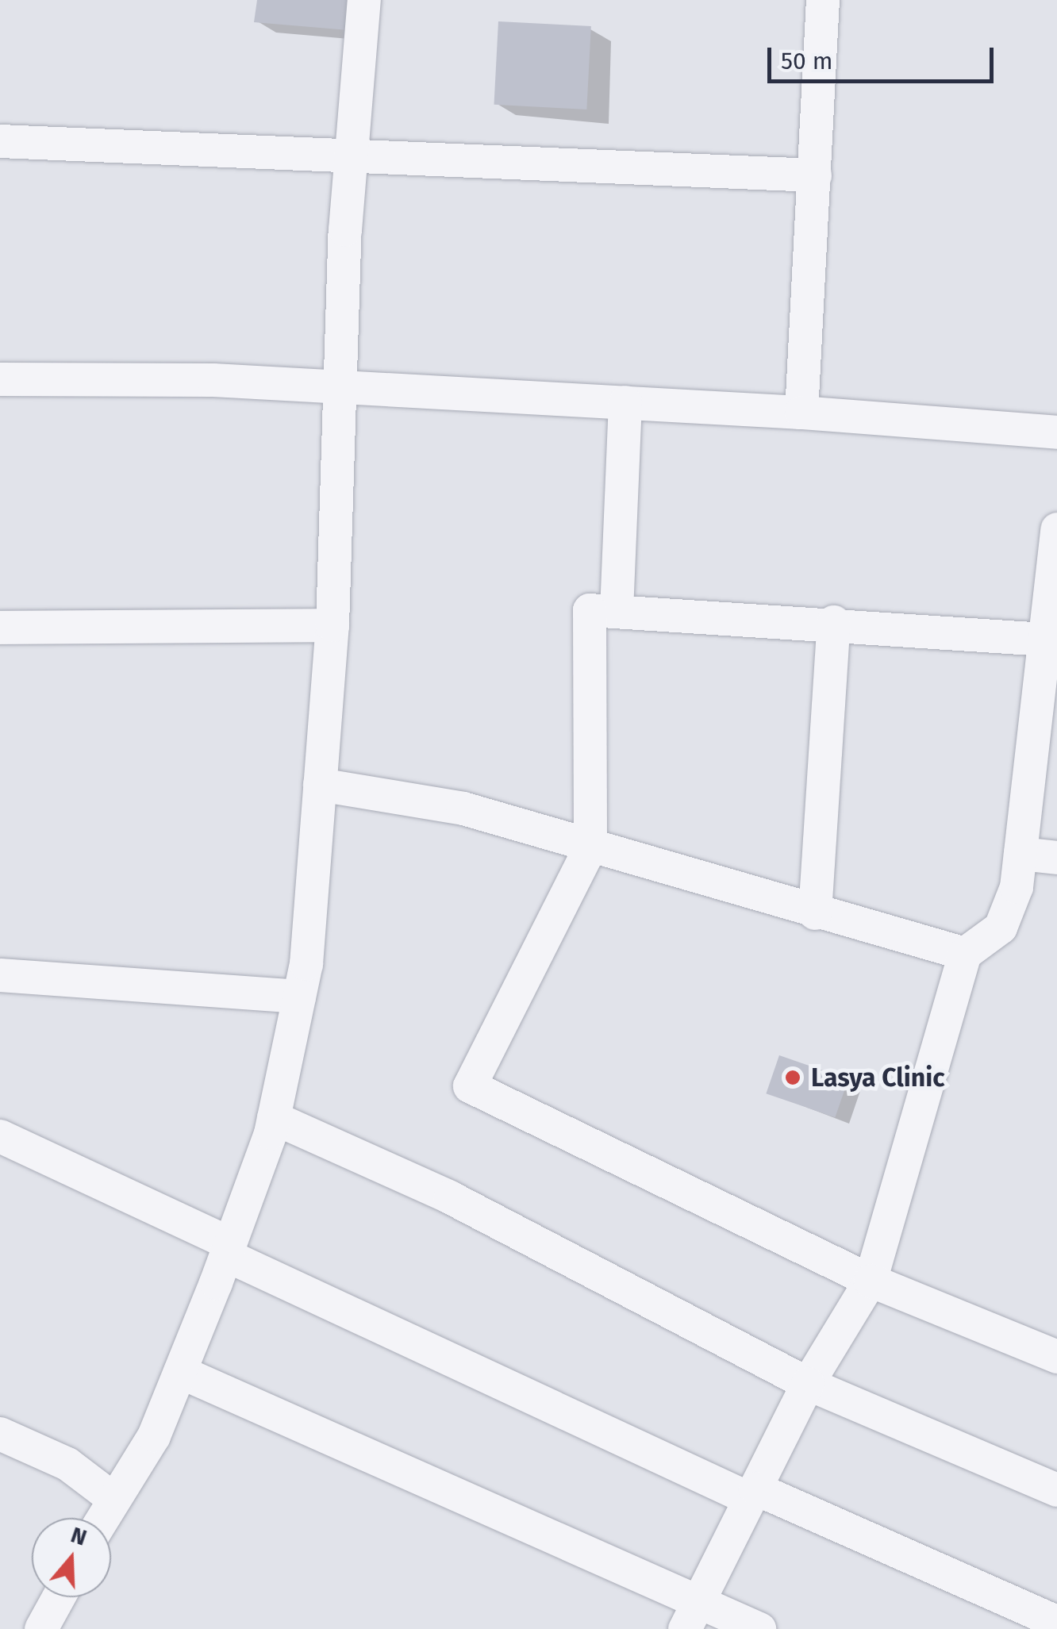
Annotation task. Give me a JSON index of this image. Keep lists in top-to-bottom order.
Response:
{
  "places": ["Lasya Clinic"],
  "scale_bar": "50 m",
  "north": "top"
}
